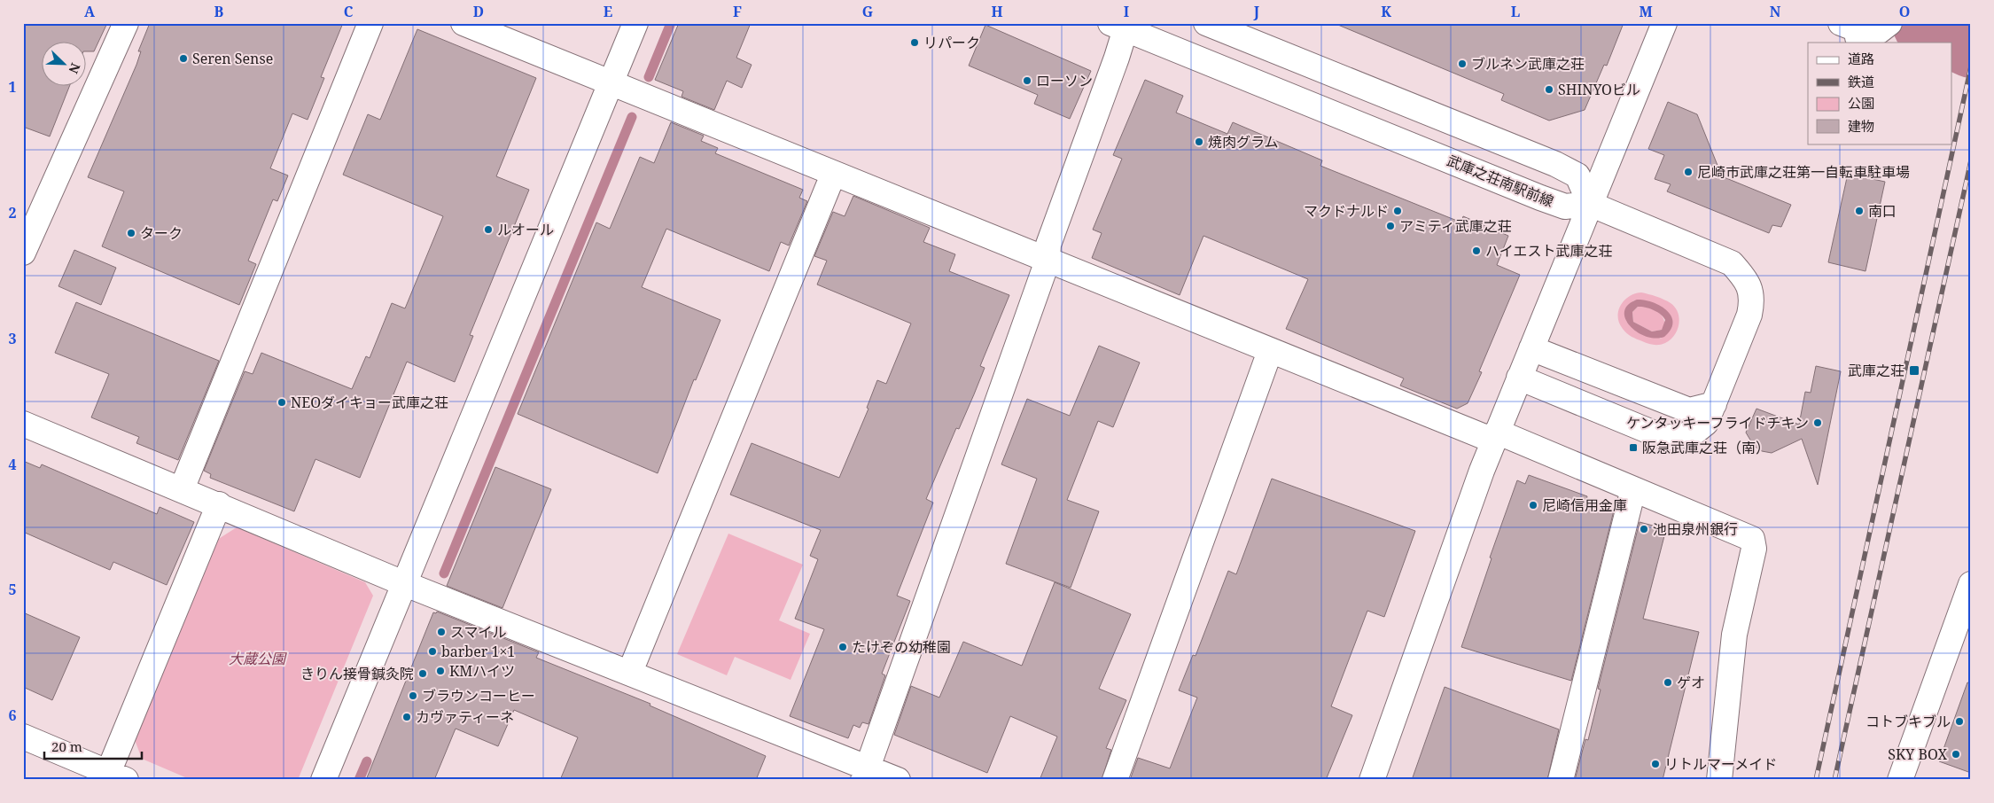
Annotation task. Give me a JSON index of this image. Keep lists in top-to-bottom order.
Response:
{
  "streets": {
    "street": ["武庫之荘南駅前線"]
  },
  "parks": ["大蔵公園"],
  "places": {
    "other": [
      "リパーク",
      "Seren Sense",
      "ブルネン武庫之荘",
      "ローソン",
      "SHINYOビル",
      "焼肉グラム",
      "尼崎市武庫之荘第一自転車駐車場",
      "マクドナルド",
      "南口",
      "アミティ武庫之荘",
      "ルオール",
      "ターク",
      "ハイエスト武庫之荘",
      "NEOダイキョー武庫之荘",
      "ケンタッキーフライドチキン",
      "尼崎信用金庫",
      "池田泉州銀行",
      "スマイル",
      "たけぞの幼稚園",
      "barber 1×1",
      "KMハイツ",
      "きりん接骨鍼灸院",
      "ゲオ",
      "ブラウンコーヒー",
      "カヴァティーネ",
      "コトブキブル",
      "SKY BOX",
      "リトルマーメイド"
    ],
    "transit": ["武庫之荘", "阪急武庫之荘（南）"]
  },
  "legend": [
    "道路",
    "鉄道",
    "公園",
    "建物"
  ],
  "scale_bar": "20 m",
  "north": "bottom right",
  "grid": {
    "columns": [
      "A",
      "B",
      "C",
      "D",
      "E",
      "F",
      "G",
      "H",
      "I",
      "J",
      "K",
      "L",
      "M",
      "N",
      "O"
    ],
    "rows": [
      "1",
      "2",
      "3",
      "4",
      "5",
      "6"
    ]
  }
}
